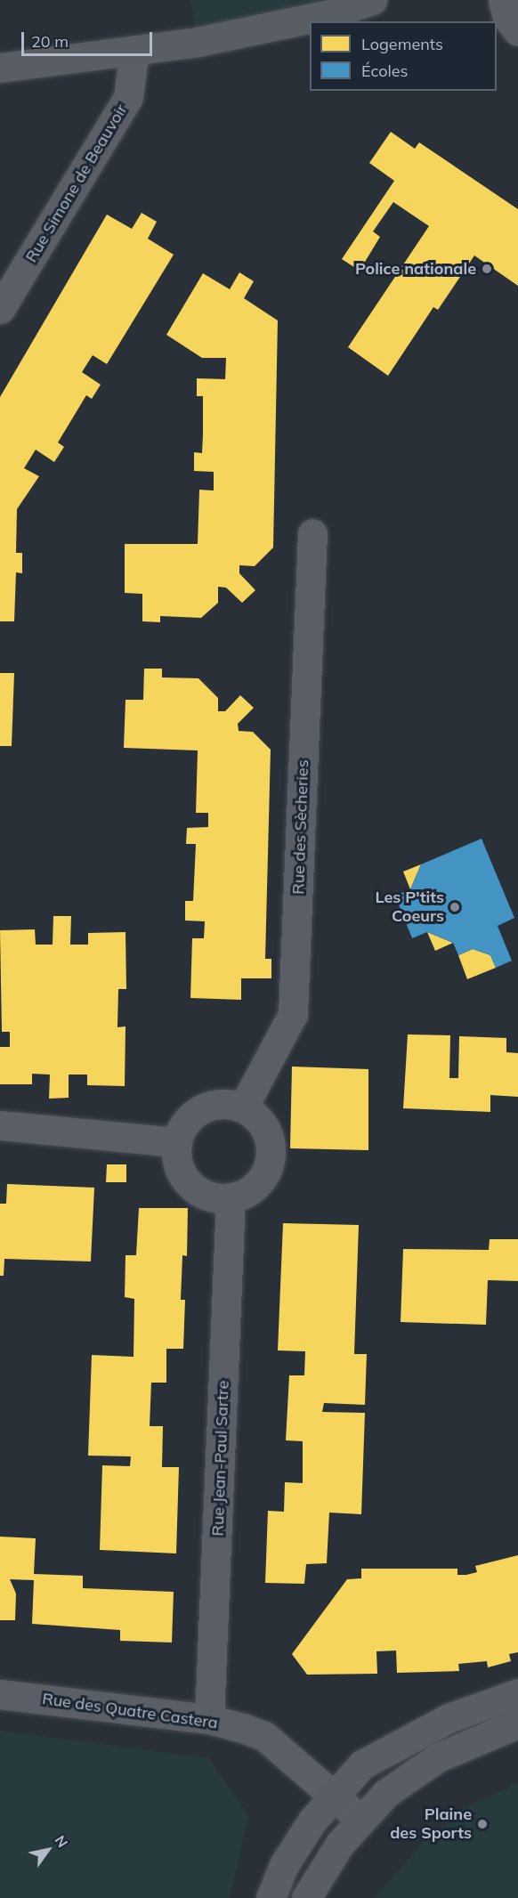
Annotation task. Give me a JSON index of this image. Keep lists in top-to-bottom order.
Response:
{
  "streets": {
    "street": [
      "Rue Simone de Beauvoir",
      "Rue des Sècheries",
      "Rue Jean-Paul Sartre",
      "Rue des Quatre Castera"
    ]
  },
  "crossings": [
    ["Rue des Sècheries", "Rue Jean-Paul Sartre"],
    ["Rue Jean-Paul Sartre", "Rue des Quatre Castera"]
  ],
  "places": ["Police nationale", "Les P'tits Coeurs", "Plaine des Sports"],
  "legend": ["Logements", "Écoles"],
  "scale_bar": "20 m",
  "north": "top right"
}
